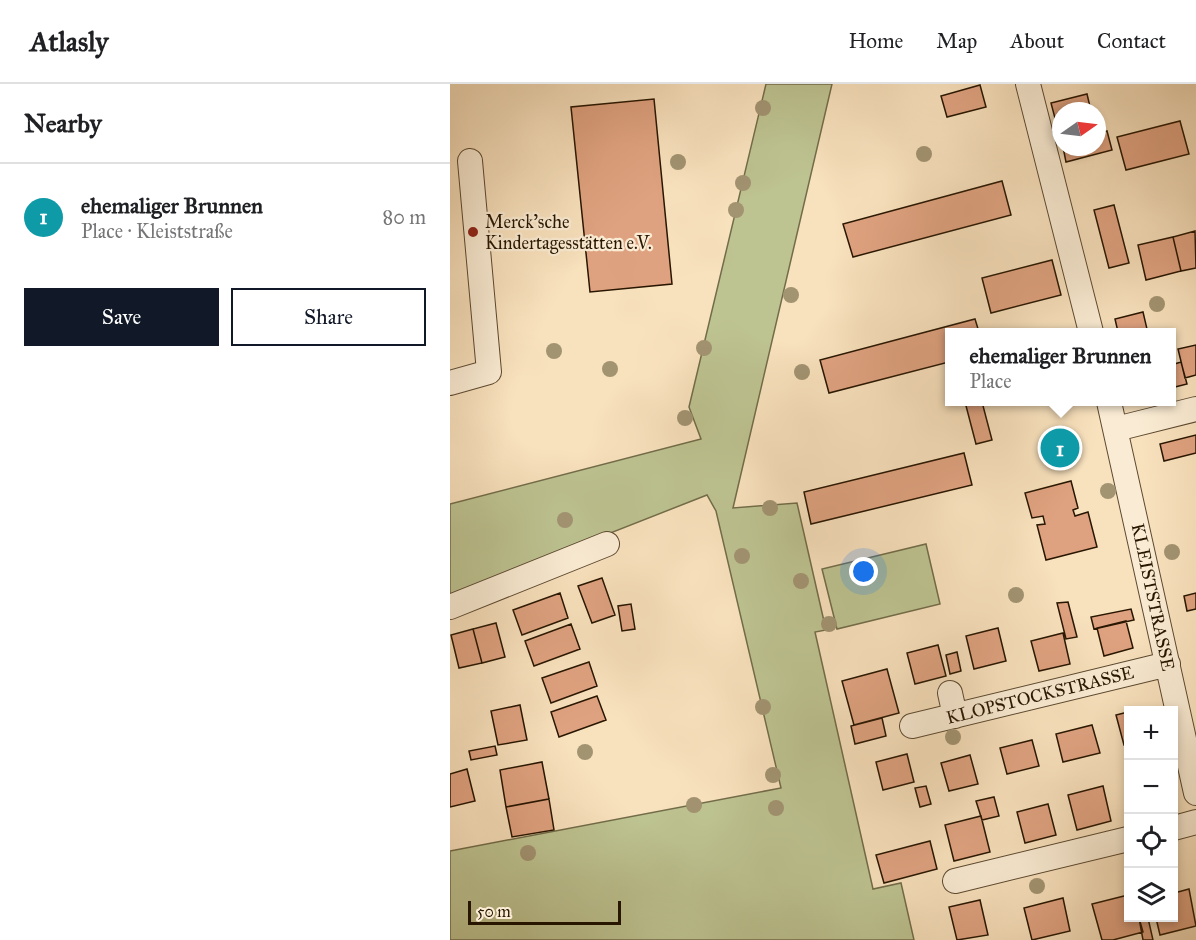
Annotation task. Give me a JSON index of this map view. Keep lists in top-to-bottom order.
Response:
{
  "streets": {
    "street": ["KLEISTSTRASSE", "KLOPSTOCKSTRASSE"]
  },
  "crossings": [
    ["KLEISTSTRASSE", "KLOPSTOCKSTRASSE"]
  ],
  "places": ["Merck'sche Kindertagesstätten e.V."],
  "scale_bar": "50 m",
  "north": "right",
  "page": {
    "header": "Atlasly",
    "nav": [
      "Home",
      "Map",
      "About",
      "Contact"
    ],
    "heading": "Nearby",
    "list": [
      {
        "mark": "1",
        "name": "ehemaliger Brunnen",
        "note": "Place · Kleiststraße",
        "value": "80 m"
      }
    ],
    "buttons": ["Save", "Share"],
    "popup": ["ehemaliger Brunnen", "Place"],
    "pins": "1",
    "map_buttons": ["+", "−"],
    "scale": "50 m"
  }
}
